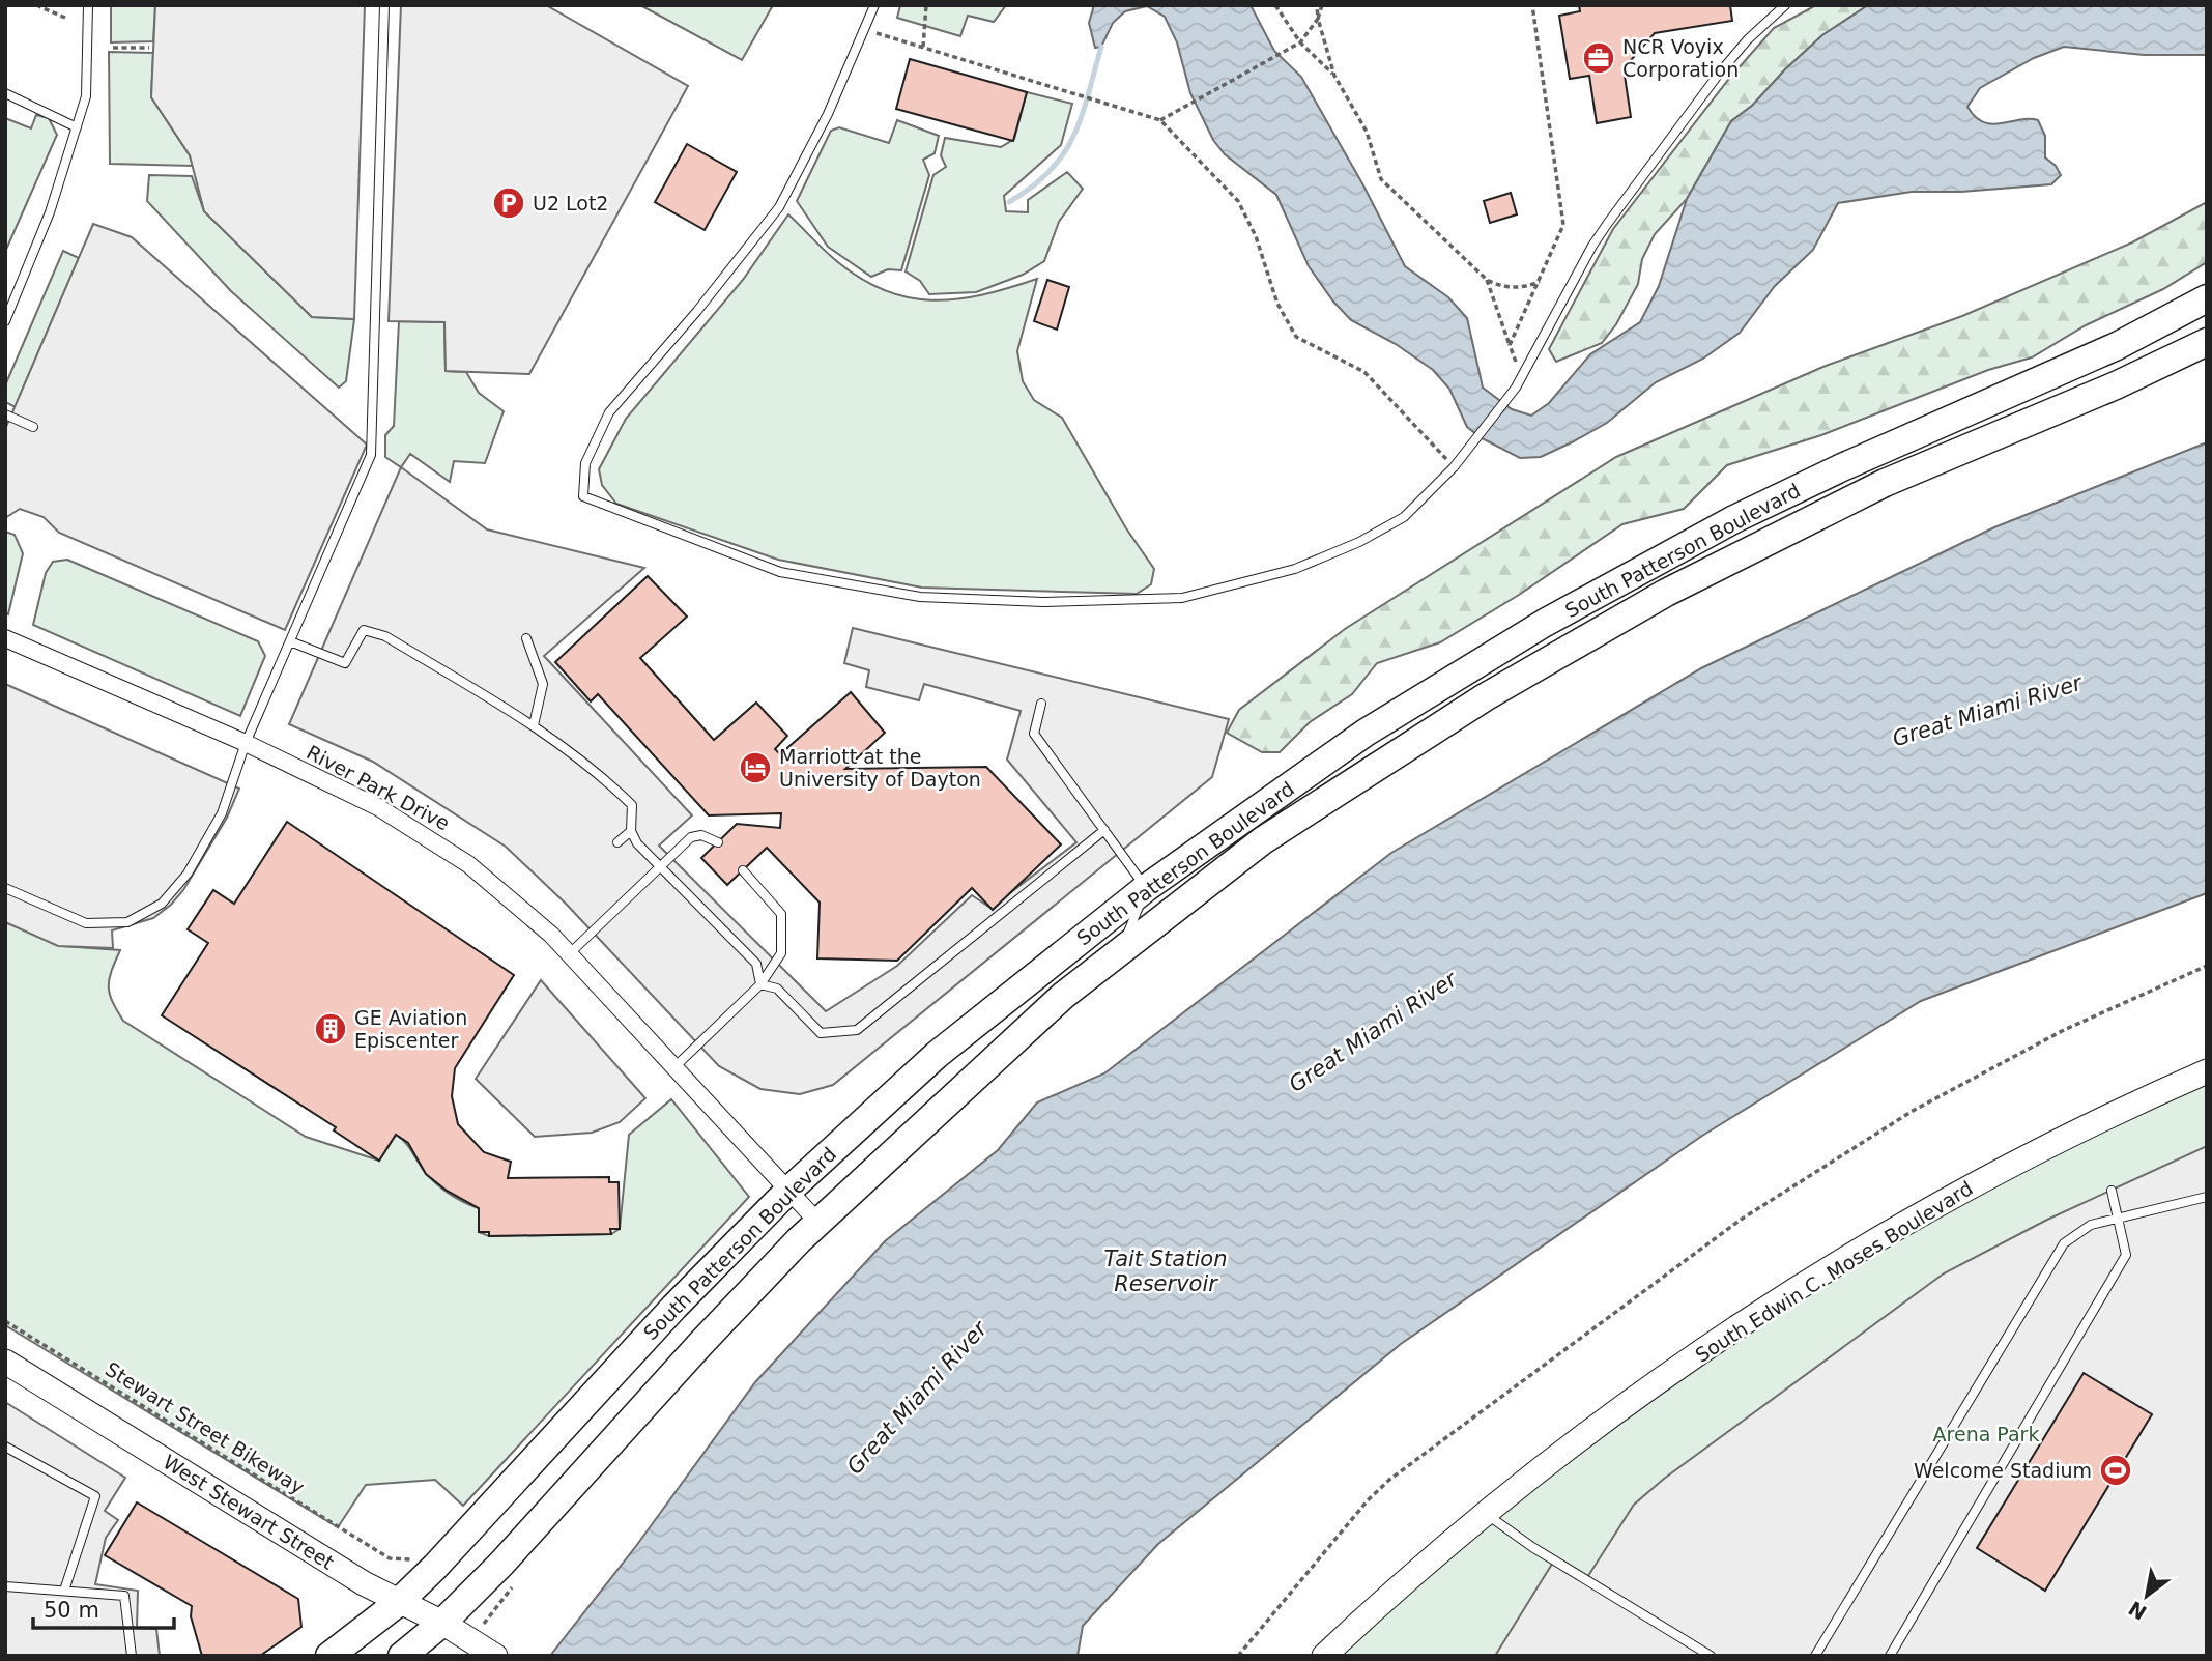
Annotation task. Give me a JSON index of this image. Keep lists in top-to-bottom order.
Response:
{
  "streets": {
    "main road": ["South Patterson Boulevard", "South Edwin C. Moses Boulevard", "West Stewart Street"],
    "street": ["River Park Drive"],
    "path": ["Stewart Street Bikeway"]
  },
  "crossings": [
    ["South Patterson Boulevard", "River Park Drive"],
    ["South Patterson Boulevard", "West Stewart Street"]
  ],
  "water": ["Great Miami River", "Tait Station Reservoir"],
  "parks": ["Arena Park"],
  "places": {
    "office": ["NCR Voyix Corporation"],
    "parking": ["U2 Lot2"],
    "hotel": ["Marriott at the University of Dayton"],
    "building": ["GE Aviation Episcenter"],
    "sports": ["Welcome Stadium"]
  },
  "scale_bar": "50 m",
  "north": "bottom left"
}
